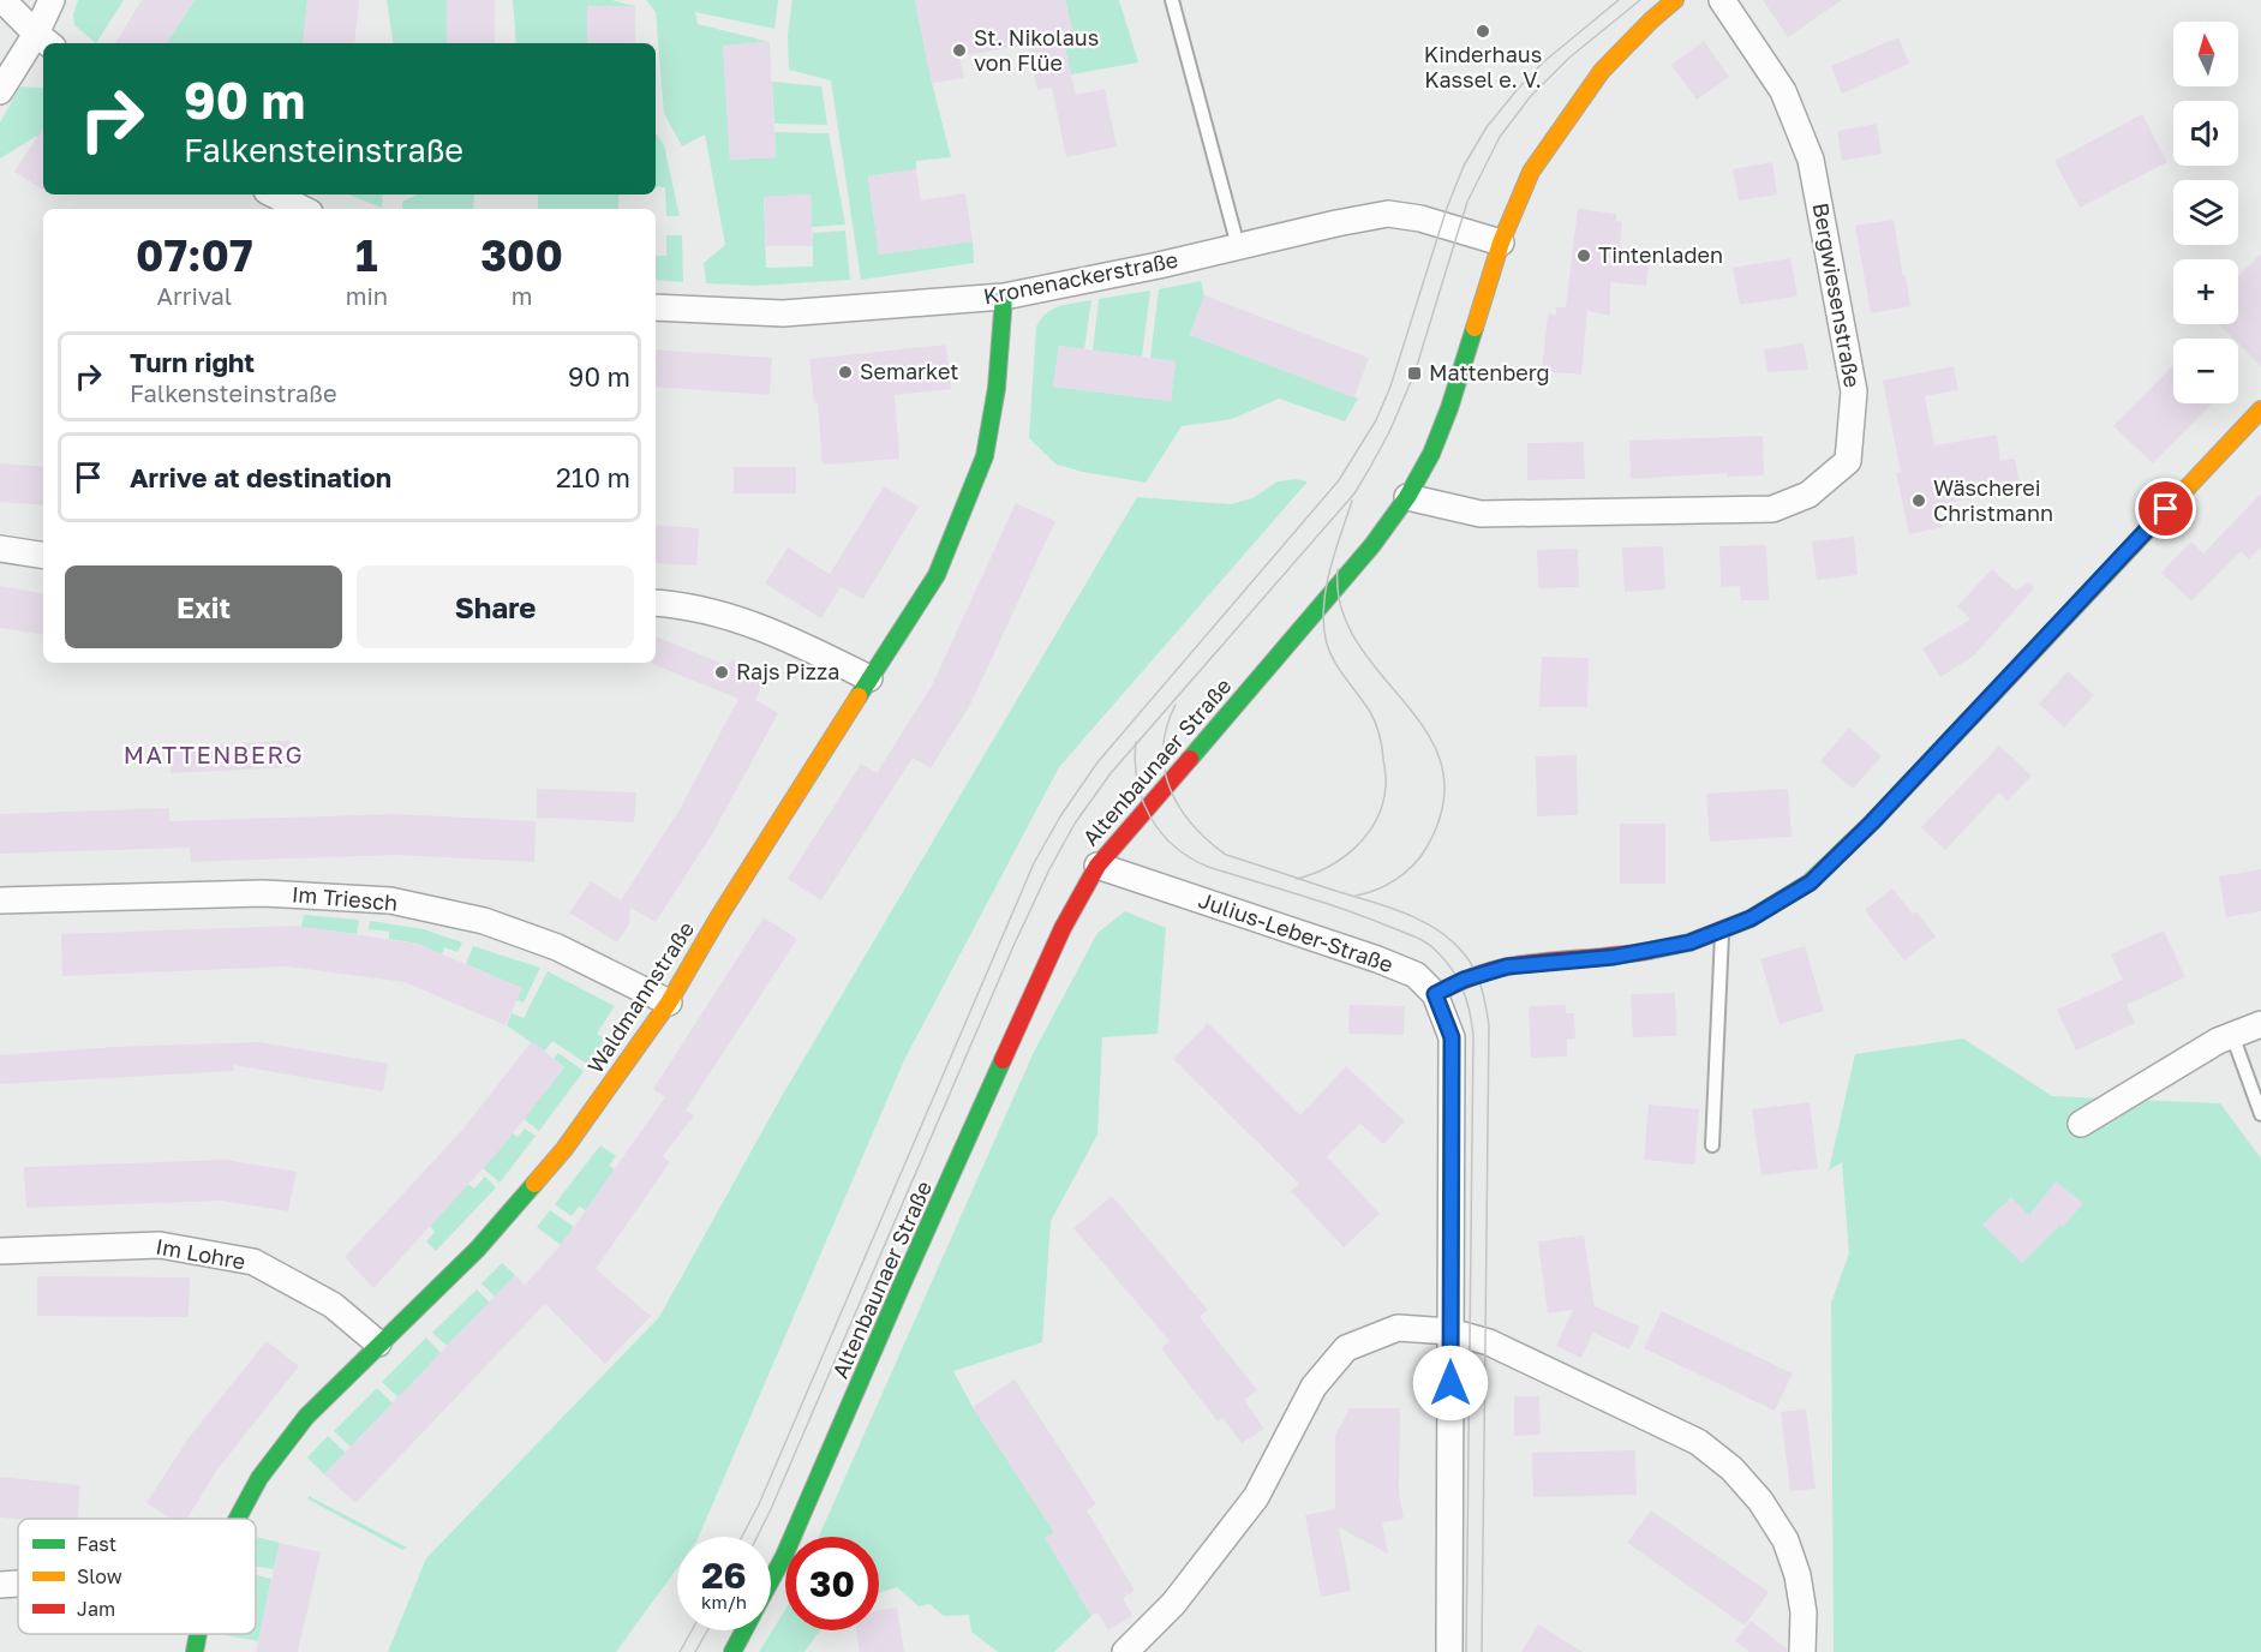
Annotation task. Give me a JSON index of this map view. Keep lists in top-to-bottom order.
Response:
{
  "streets": {
    "street": [
      "Kronenackerstraße",
      "Bergwiesenstraße",
      "Altenbaunaer Straße",
      "Im Triesch",
      "Julius-Leber-Straße",
      "Waldmannstraße",
      "Im Lohre"
    ]
  },
  "crossings": [
    ["Kronenackerstraße", "Altenbaunaer Straße"],
    ["Kronenackerstraße", "Waldmannstraße"],
    ["Bergwiesenstraße", "Altenbaunaer Straße"],
    ["Altenbaunaer Straße", "Julius-Leber-Straße"],
    ["Im Triesch", "Waldmannstraße"],
    ["Waldmannstraße", "Im Lohre"]
  ],
  "districts": ["MATTENBERG"],
  "places": {
    "other": [
      "Kinderhaus Kassel e. V.",
      "St. Nikolaus von Flüe",
      "Tintenladen",
      "Semarket",
      "Wäscherei Christmann",
      "Rajs Pizza"
    ],
    "transit": ["Mattenberg"]
  },
  "legend": ["Fast", "Slow", "Jam"],
  "north": "top",
  "page": {
    "map_buttons": ["+", "−"],
    "turn": ["90 m", "Falkensteinstraße"],
    "eta": [
      "07:07",
      "Arrival",
      "1",
      "min",
      "300",
      "m"
    ],
    "list": [
      {
        "name": "Turn right",
        "note": "Falkensteinstraße",
        "value": "90 m"
      },
      {
        "name": "Arrive at destination",
        "value": "210 m"
      }
    ],
    "buttons": ["Exit", "Share"],
    "speed": "26 km/h",
    "limit": "30"
  }
}
